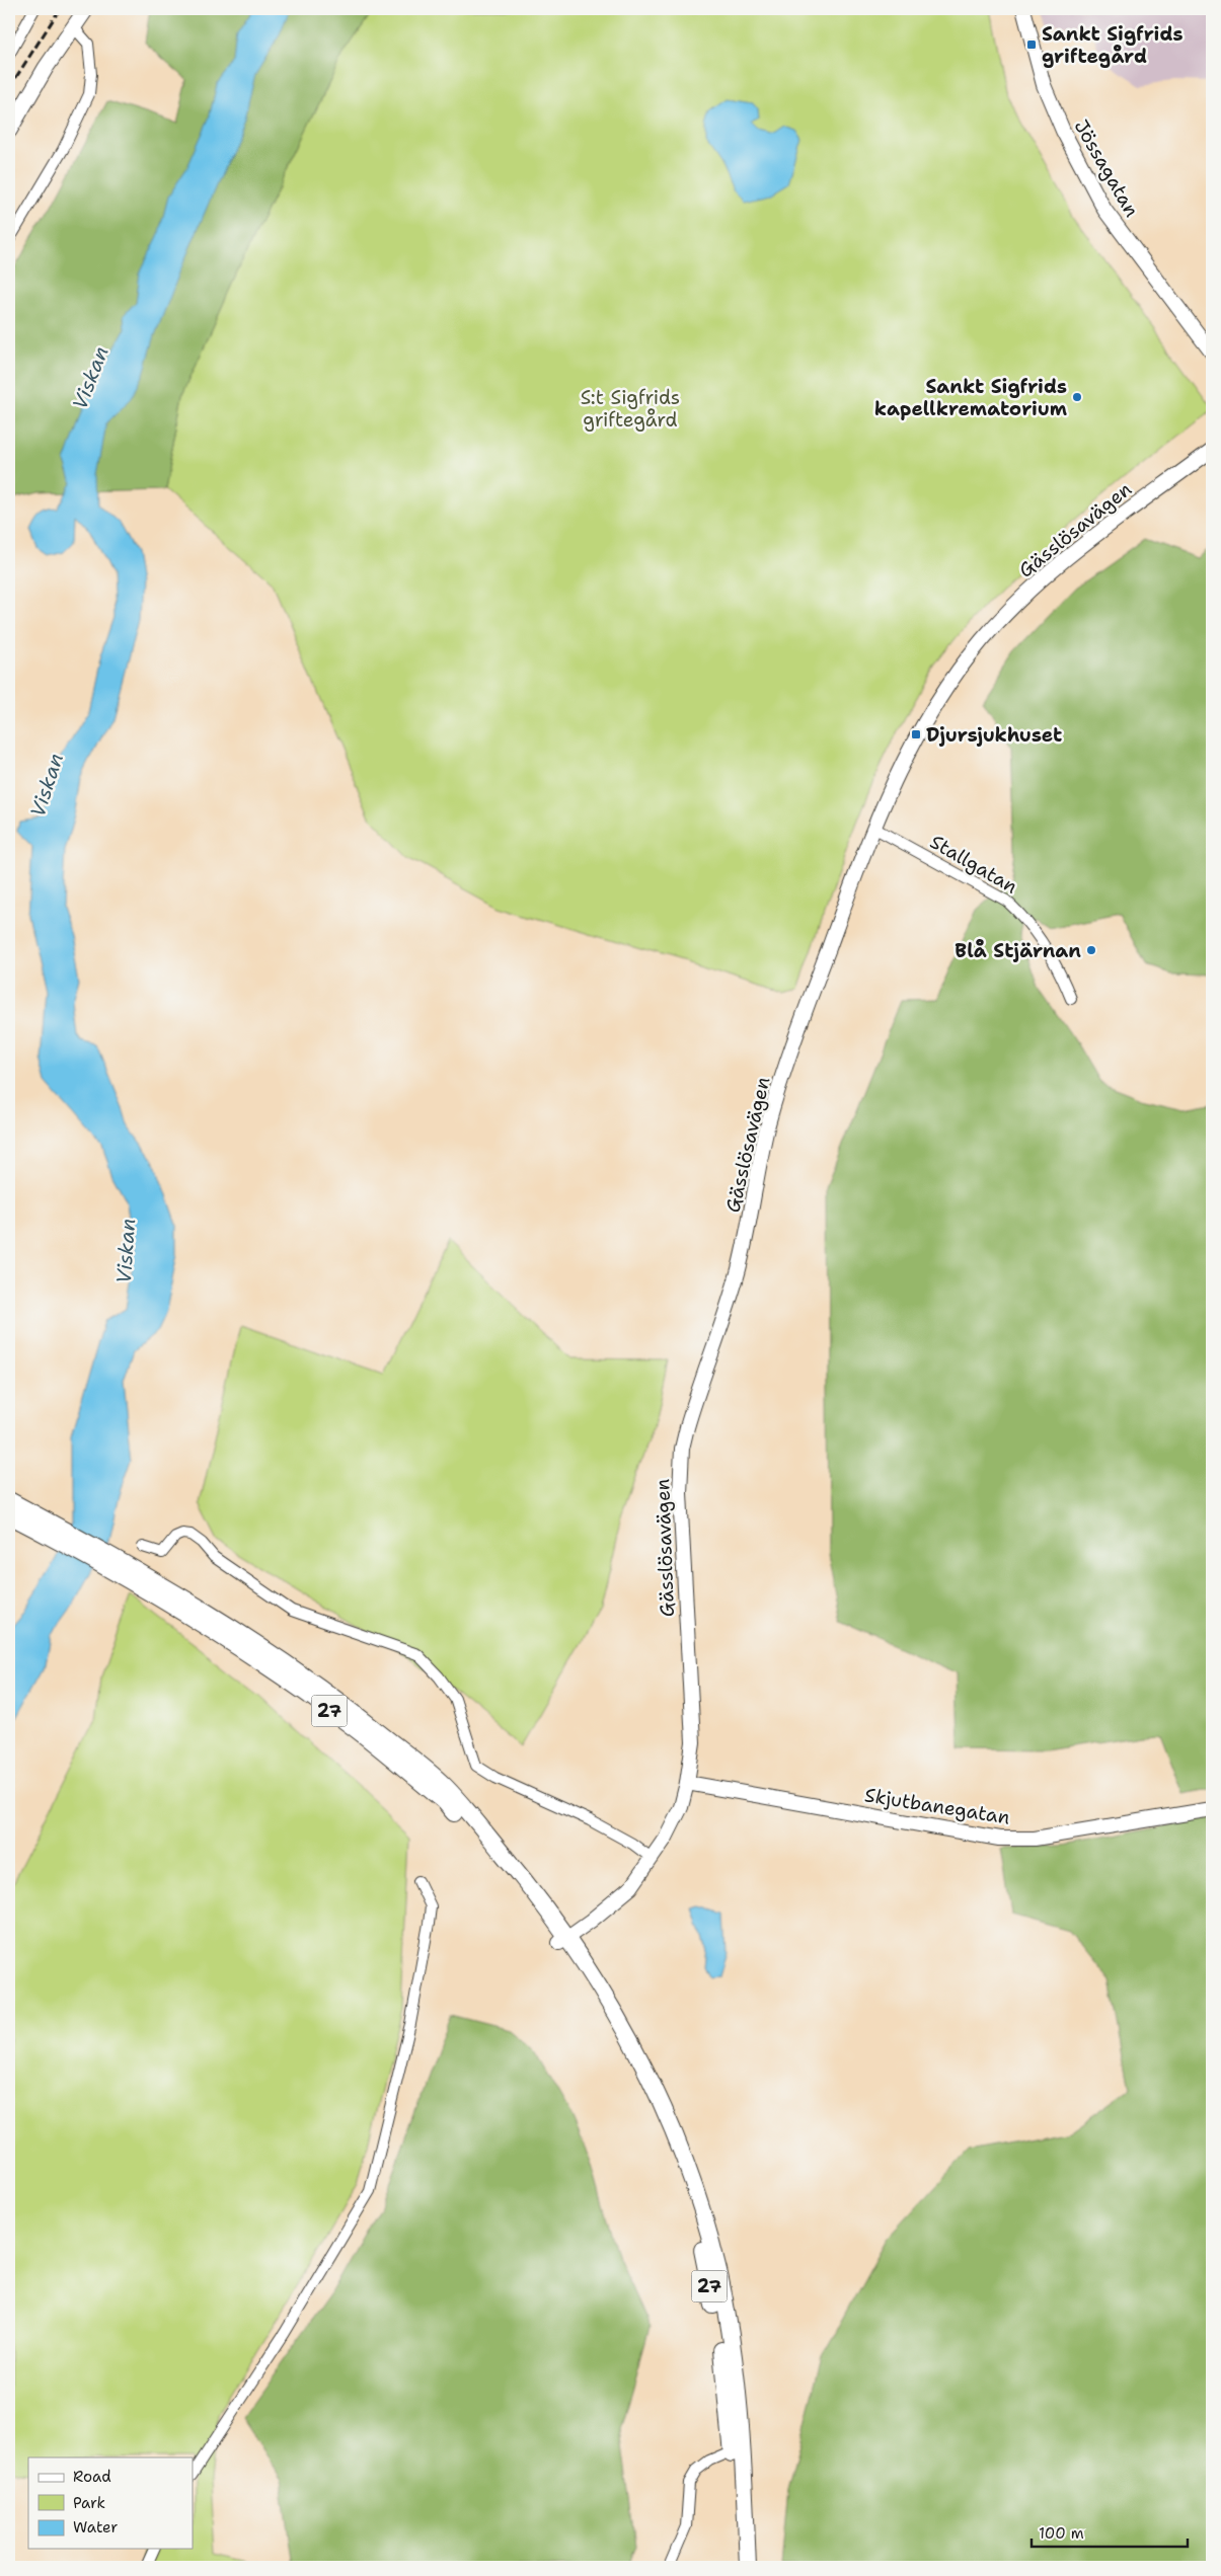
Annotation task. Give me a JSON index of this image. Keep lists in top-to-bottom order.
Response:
{
  "streets": {
    "main road": ["27"],
    "street": [
      "Jössagatan",
      "Gässlösavägen",
      "Stallgatan",
      "Skjutbanegatan"
    ]
  },
  "crossings": [
    ["Gässlösavägen", "Stallgatan"],
    ["Gässlösavägen", "27"],
    ["Gässlösavägen", "Skjutbanegatan"]
  ],
  "water": ["Viskan"],
  "parks": ["S:t Sigfrids griftegård"],
  "places": {
    "transit": ["Sankt Sigfrids griftegård", "Djursjukhuset"],
    "other": ["Sankt Sigfrids kapellkrematorium", "Blå Stjärnan"]
  },
  "legend": ["Road", "Park", "Water"],
  "scale_bar": "100 m"
}
